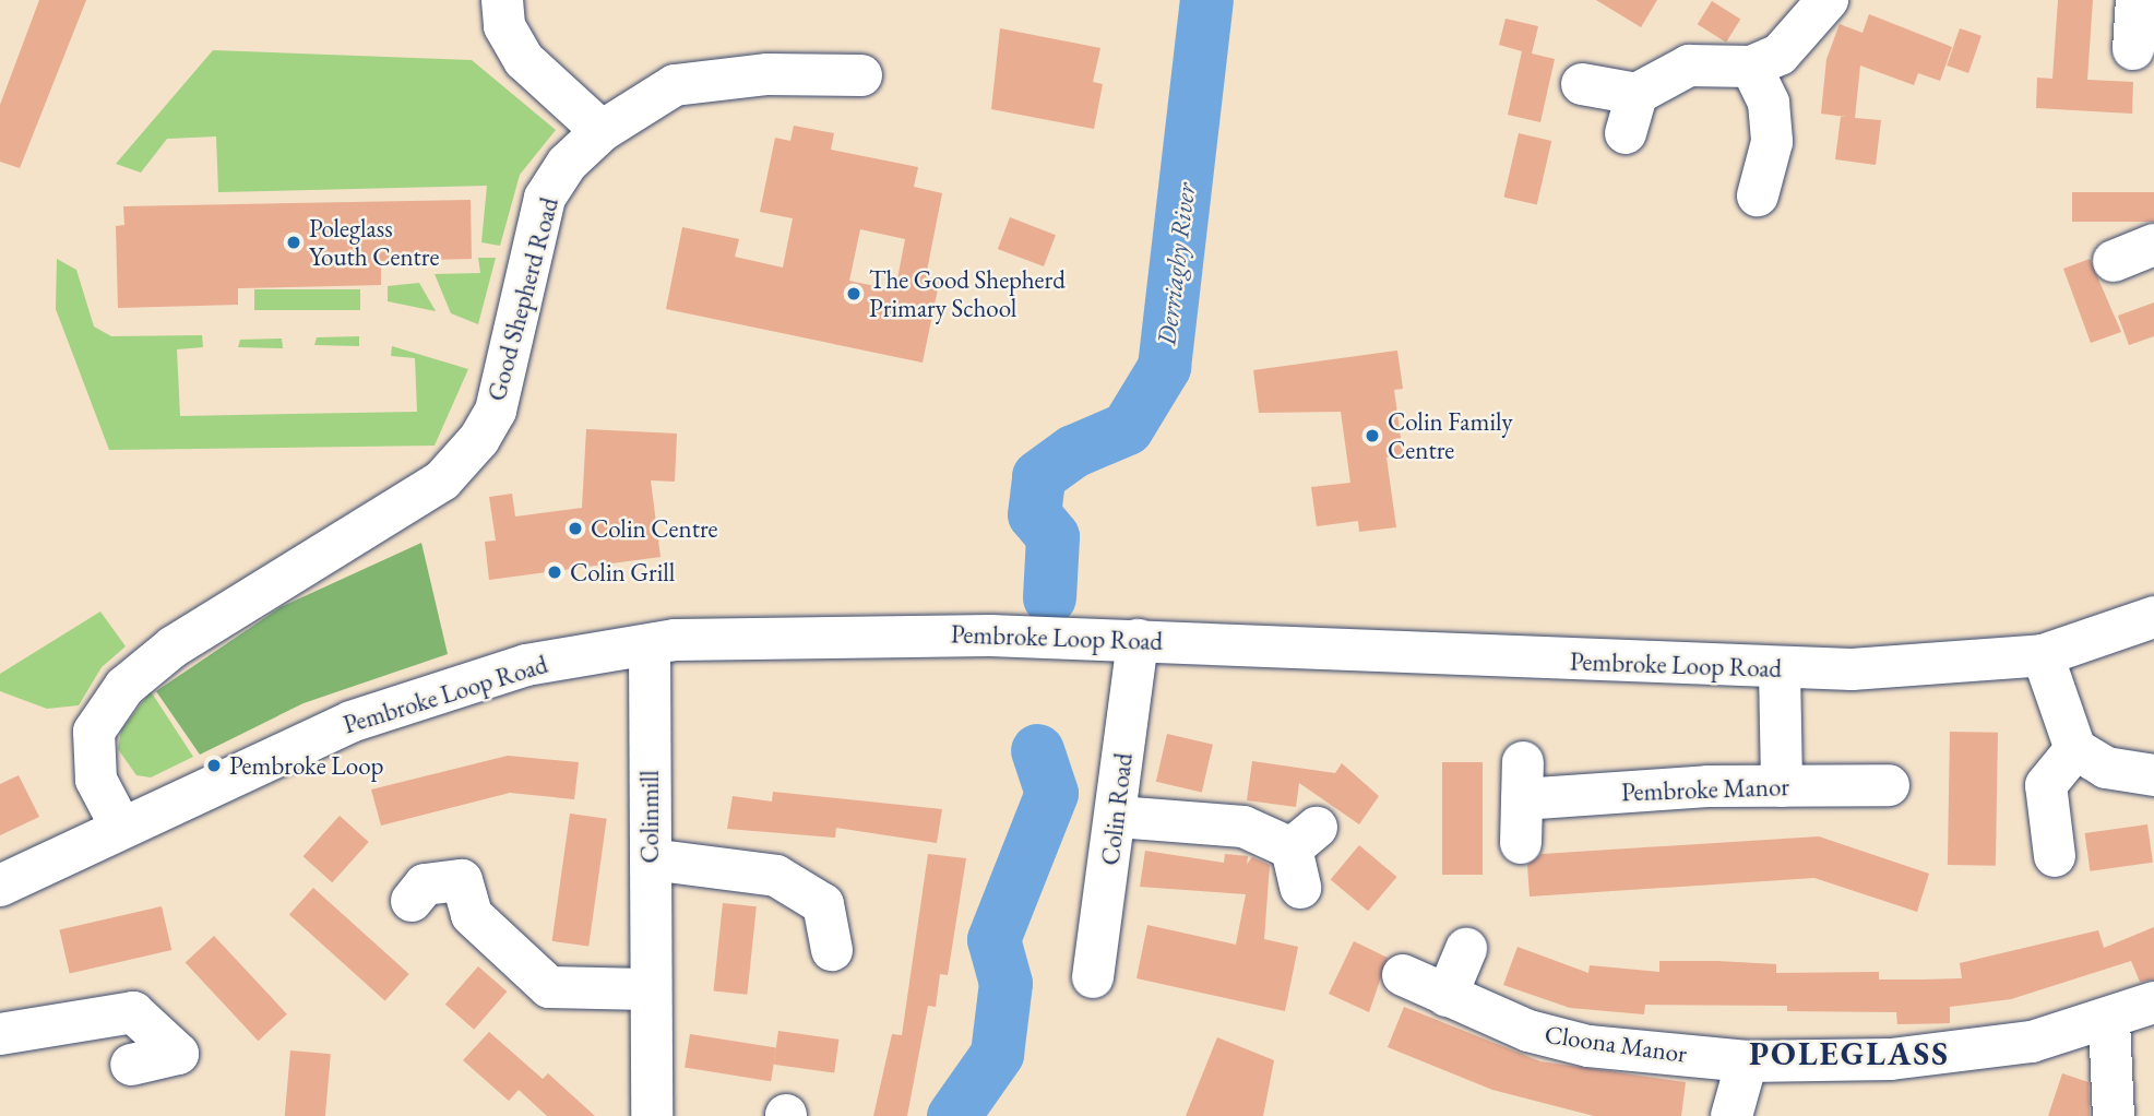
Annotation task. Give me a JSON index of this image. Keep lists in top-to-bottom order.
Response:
{
  "streets": {
    "street": [
      "Good Shepherd Road",
      "Pembroke Loop Road",
      "Pembroke Manor",
      "Colin Road",
      "Colinmill",
      "Cloona Manor"
    ]
  },
  "crossings": [
    ["Good Shepherd Road", "Pembroke Loop Road"],
    ["Pembroke Loop Road", "Colin Road"],
    ["Pembroke Loop Road", "Colinmill"]
  ],
  "districts": ["POLEGLASS"],
  "water": ["Derriaghy River"],
  "places": [
    "Poleglass Youth Centre",
    "The Good Shepherd Primary School",
    "Colin Family Centre",
    "Colin Centre",
    "Colin Grill",
    "Pembroke Loop"
  ]
}
